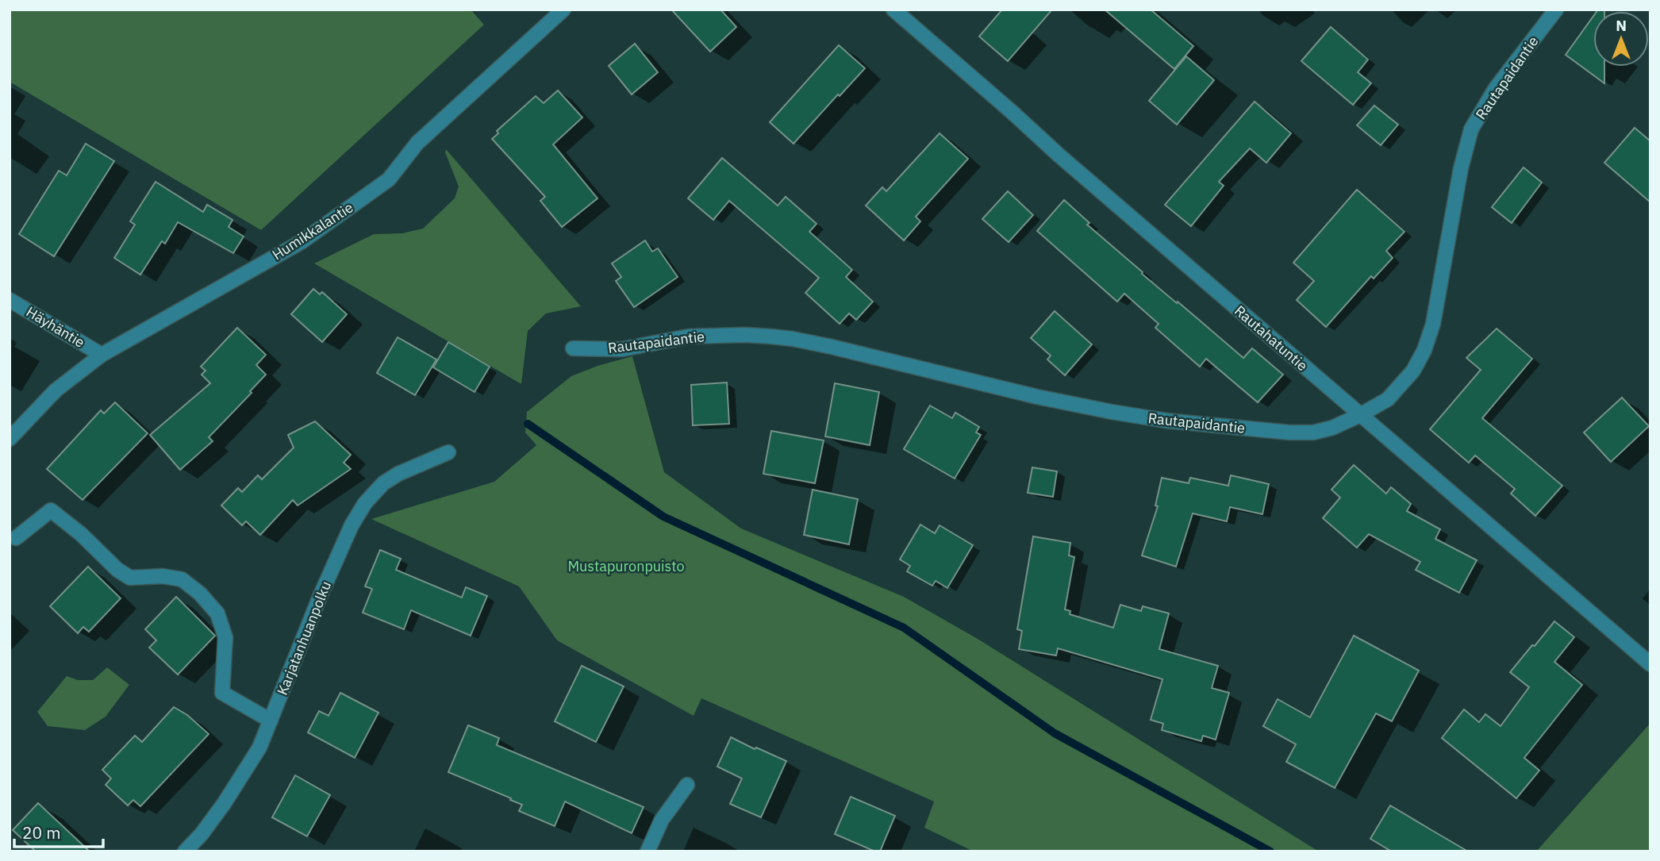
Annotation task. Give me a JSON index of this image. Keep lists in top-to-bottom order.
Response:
{
  "streets": {
    "street": [
      "Rautapaidantie",
      "Humikkalantie",
      "Häyhäntie",
      "Rautahatuntie",
      "Karjatanhuanpolku"
    ]
  },
  "crossings": [
    ["Rautapaidantie", "Rautahatuntie"],
    ["Humikkalantie", "Häyhäntie"]
  ],
  "parks": ["Mustapuronpuisto"],
  "scale_bar": "20 m",
  "north": "top"
}
